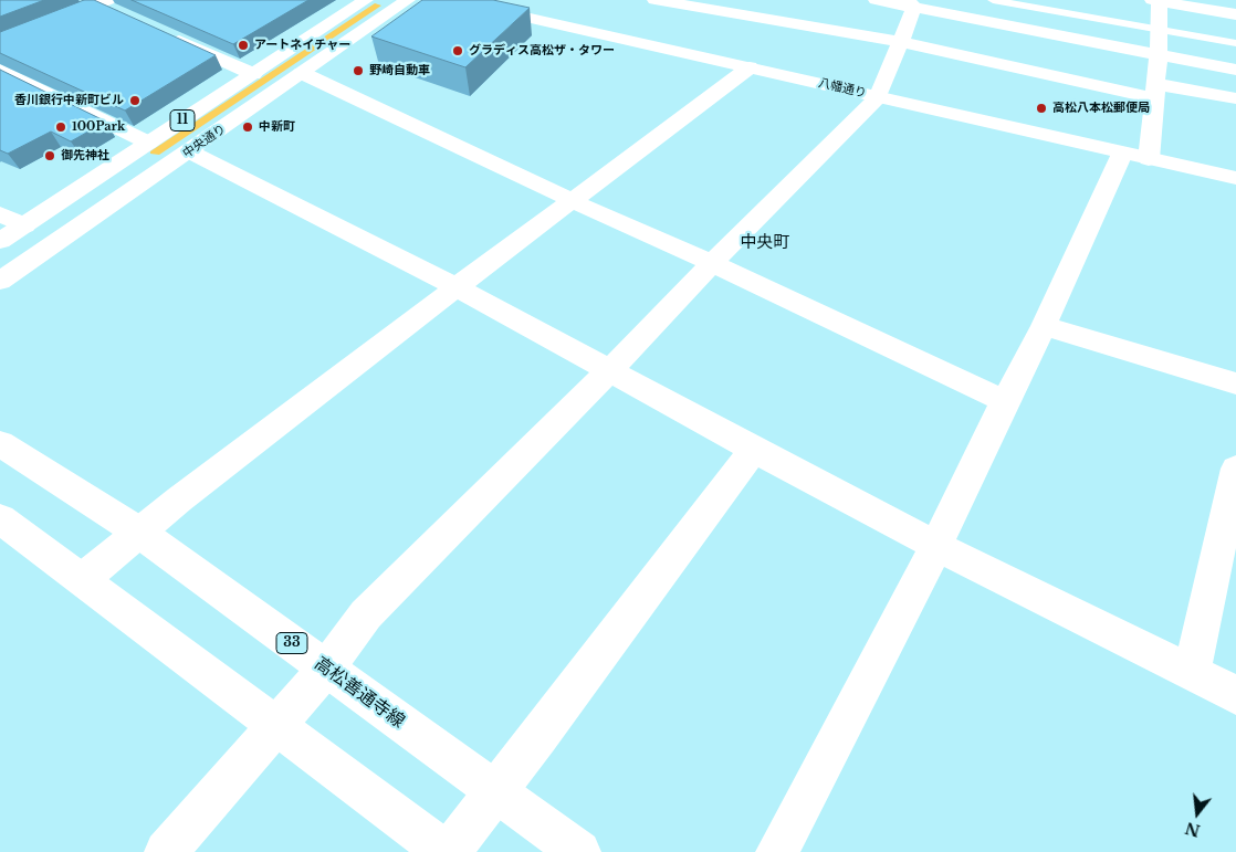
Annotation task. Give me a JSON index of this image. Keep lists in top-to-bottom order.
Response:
{
  "streets": {
    "main road": [
      "八幡通り",
      "11",
      "中央通り",
      "33",
      "高松善通寺線"
    ]
  },
  "districts": ["中央町"],
  "places": [
    "アートネイチャー",
    "グラディス高松ザ・タワー",
    "野崎自動車",
    "香川銀行中新町ビル",
    "高松八本松郵便局",
    "100Park",
    "中新町",
    "御先神社"
  ],
  "north": "bottom"
}
